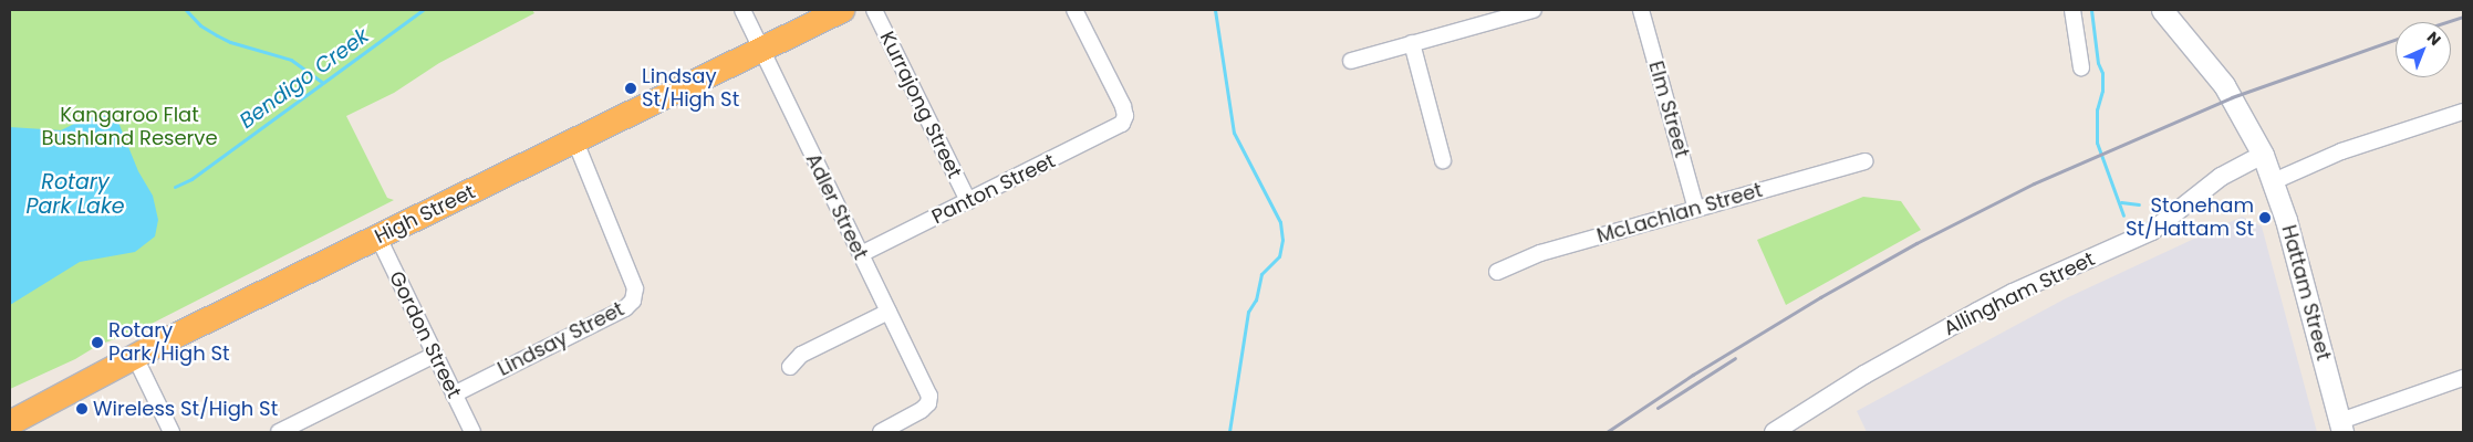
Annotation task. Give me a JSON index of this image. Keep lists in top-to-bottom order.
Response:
{
  "streets": {
    "highway": ["High Street"],
    "main road": ["Hattam Street"],
    "street": [
      "Kurrajong Street",
      "Elm Street",
      "Panton Street",
      "Adler Street",
      "McLachlan Street",
      "Allingham Street",
      "Gordon Street",
      "Lindsay Street"
    ]
  },
  "crossings": [
    ["Kurrajong Street", "Panton Street"],
    ["Elm Street", "McLachlan Street"],
    ["Panton Street", "Adler Street"],
    ["Adler Street", "High Street"],
    ["High Street", "Gordon Street"],
    ["High Street", "Lindsay Street"],
    ["Hattam Street", "Allingham Street"],
    ["Gordon Street", "Lindsay Street"]
  ],
  "water": ["Bendigo Creek", "Rotary Park Lake"],
  "parks": ["Kangaroo Flat Bushland Reserve"],
  "places": [
    "Lindsay St/High St",
    "Stoneham St/Hattam St",
    "Rotary Park/High St",
    "Wireless St/High St"
  ],
  "north": "top right"
}
